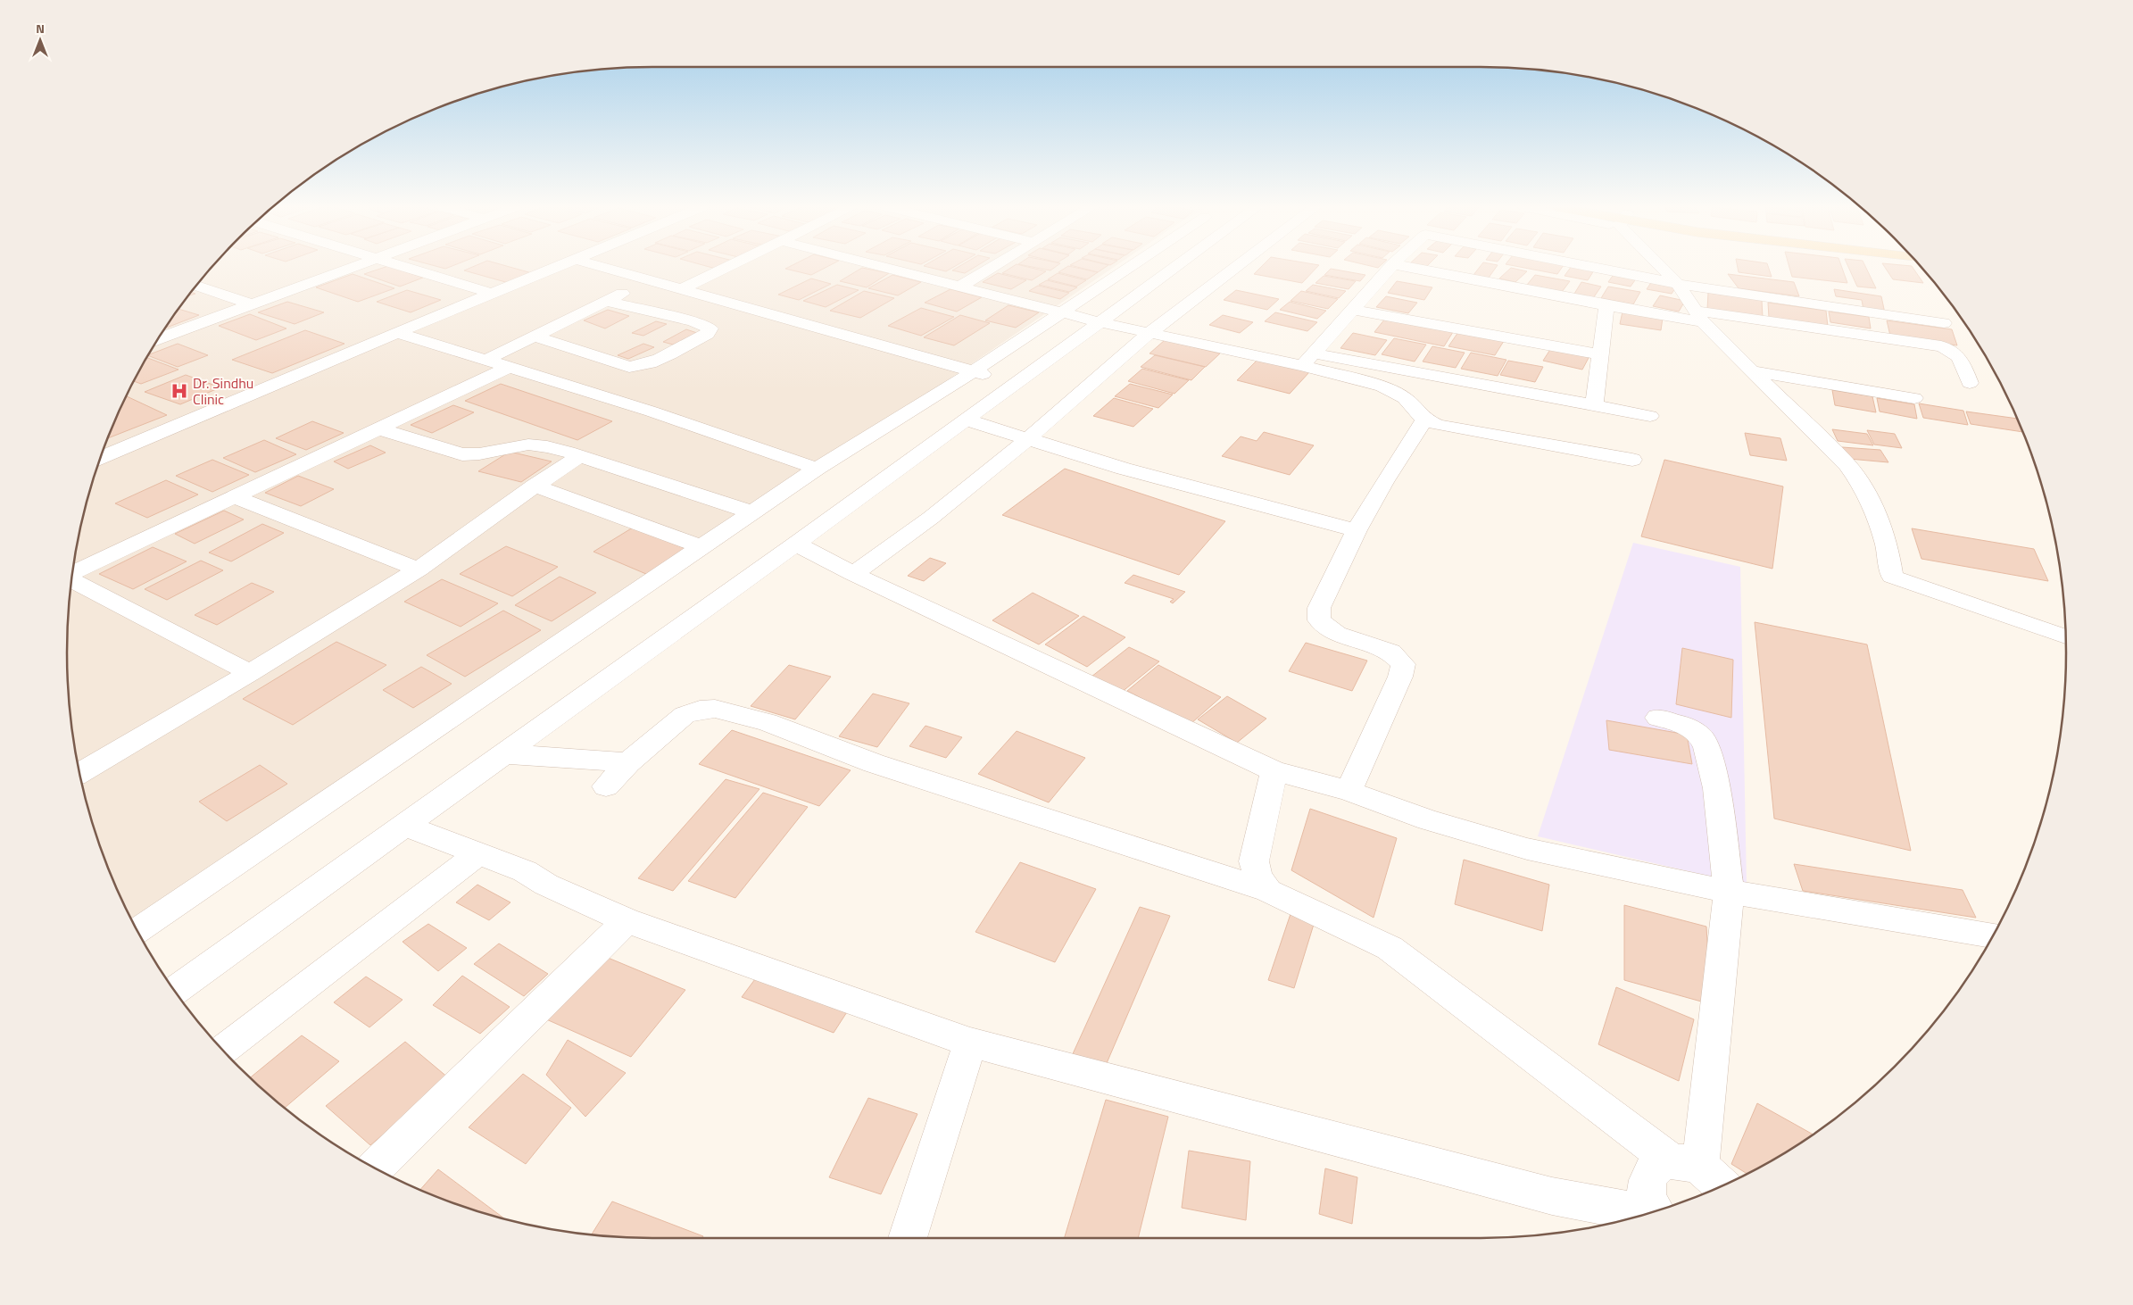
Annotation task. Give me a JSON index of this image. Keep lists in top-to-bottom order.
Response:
{
  "places": {
    "hospital": ["Dr. Sindhu Clinic"]
  },
  "north": "top"
}
